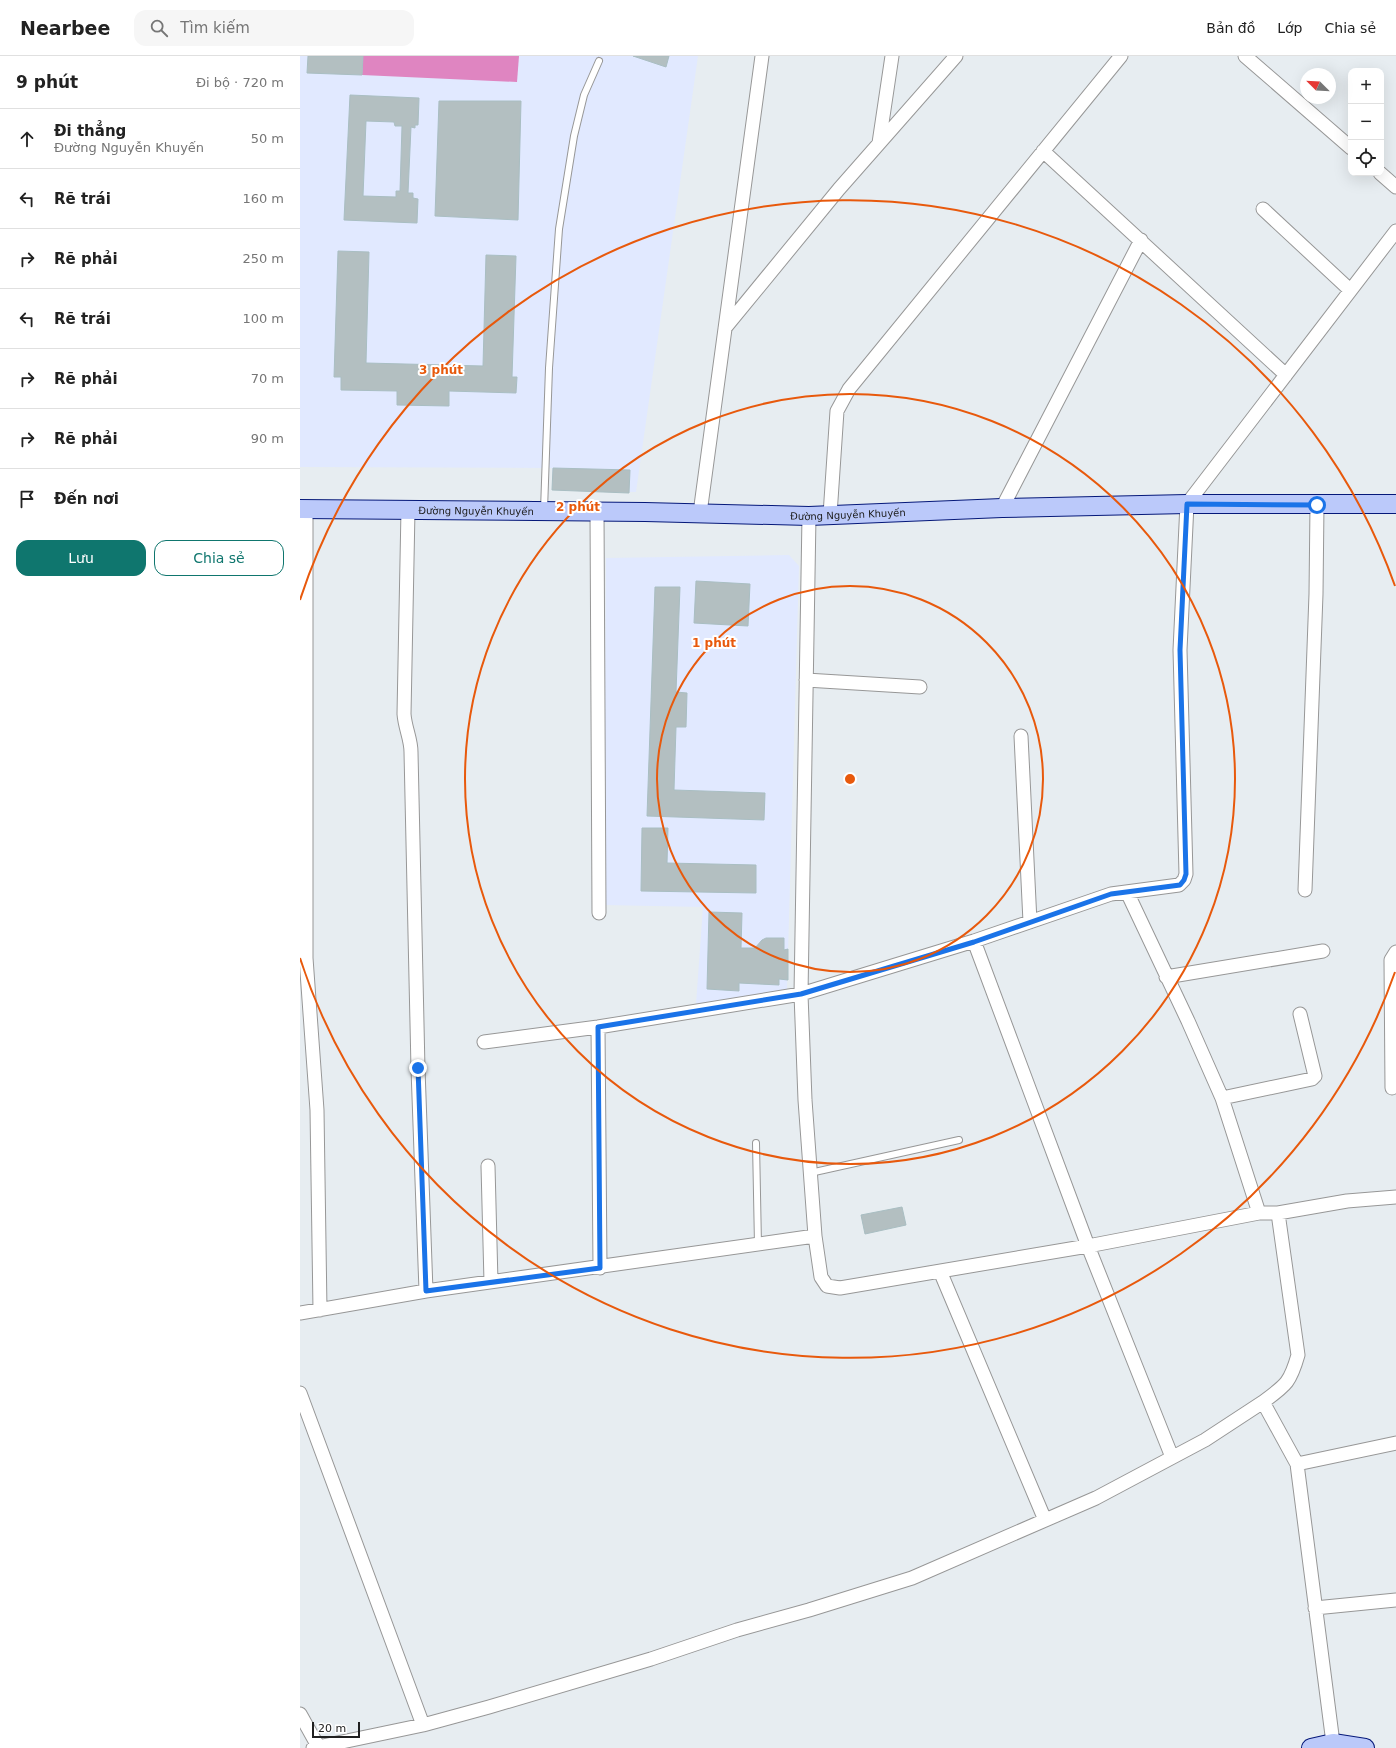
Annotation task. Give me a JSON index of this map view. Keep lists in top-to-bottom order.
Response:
{
  "streets": {
    "street": ["Đường Nguyễn Khuyến"]
  },
  "scale_bar": "20 m",
  "north": "top left",
  "page": {
    "header": "Nearbee",
    "search": "Tìm kiếm",
    "nav": ["Bản đồ", "Lớp", "Chia sẻ"],
    "heading": ["9 phút", "Đi bộ · 720 m"],
    "map_buttons": ["+", "−"],
    "list": [
      ["Đi thẳng", "Đường Nguyễn Khuyến", "50 m"],
      ["Rẽ trái", "160 m"],
      ["Rẽ phải", "250 m"],
      ["Rẽ trái", "100 m"],
      ["Rẽ phải", "70 m"],
      ["Rẽ phải", "90 m"],
      "Đến nơi"
    ],
    "buttons": ["Lưu", "Chia sẻ"],
    "scale": "20 m"
  },
  "rings": ["3 phút", "2 phút", "1 phút"]
}
